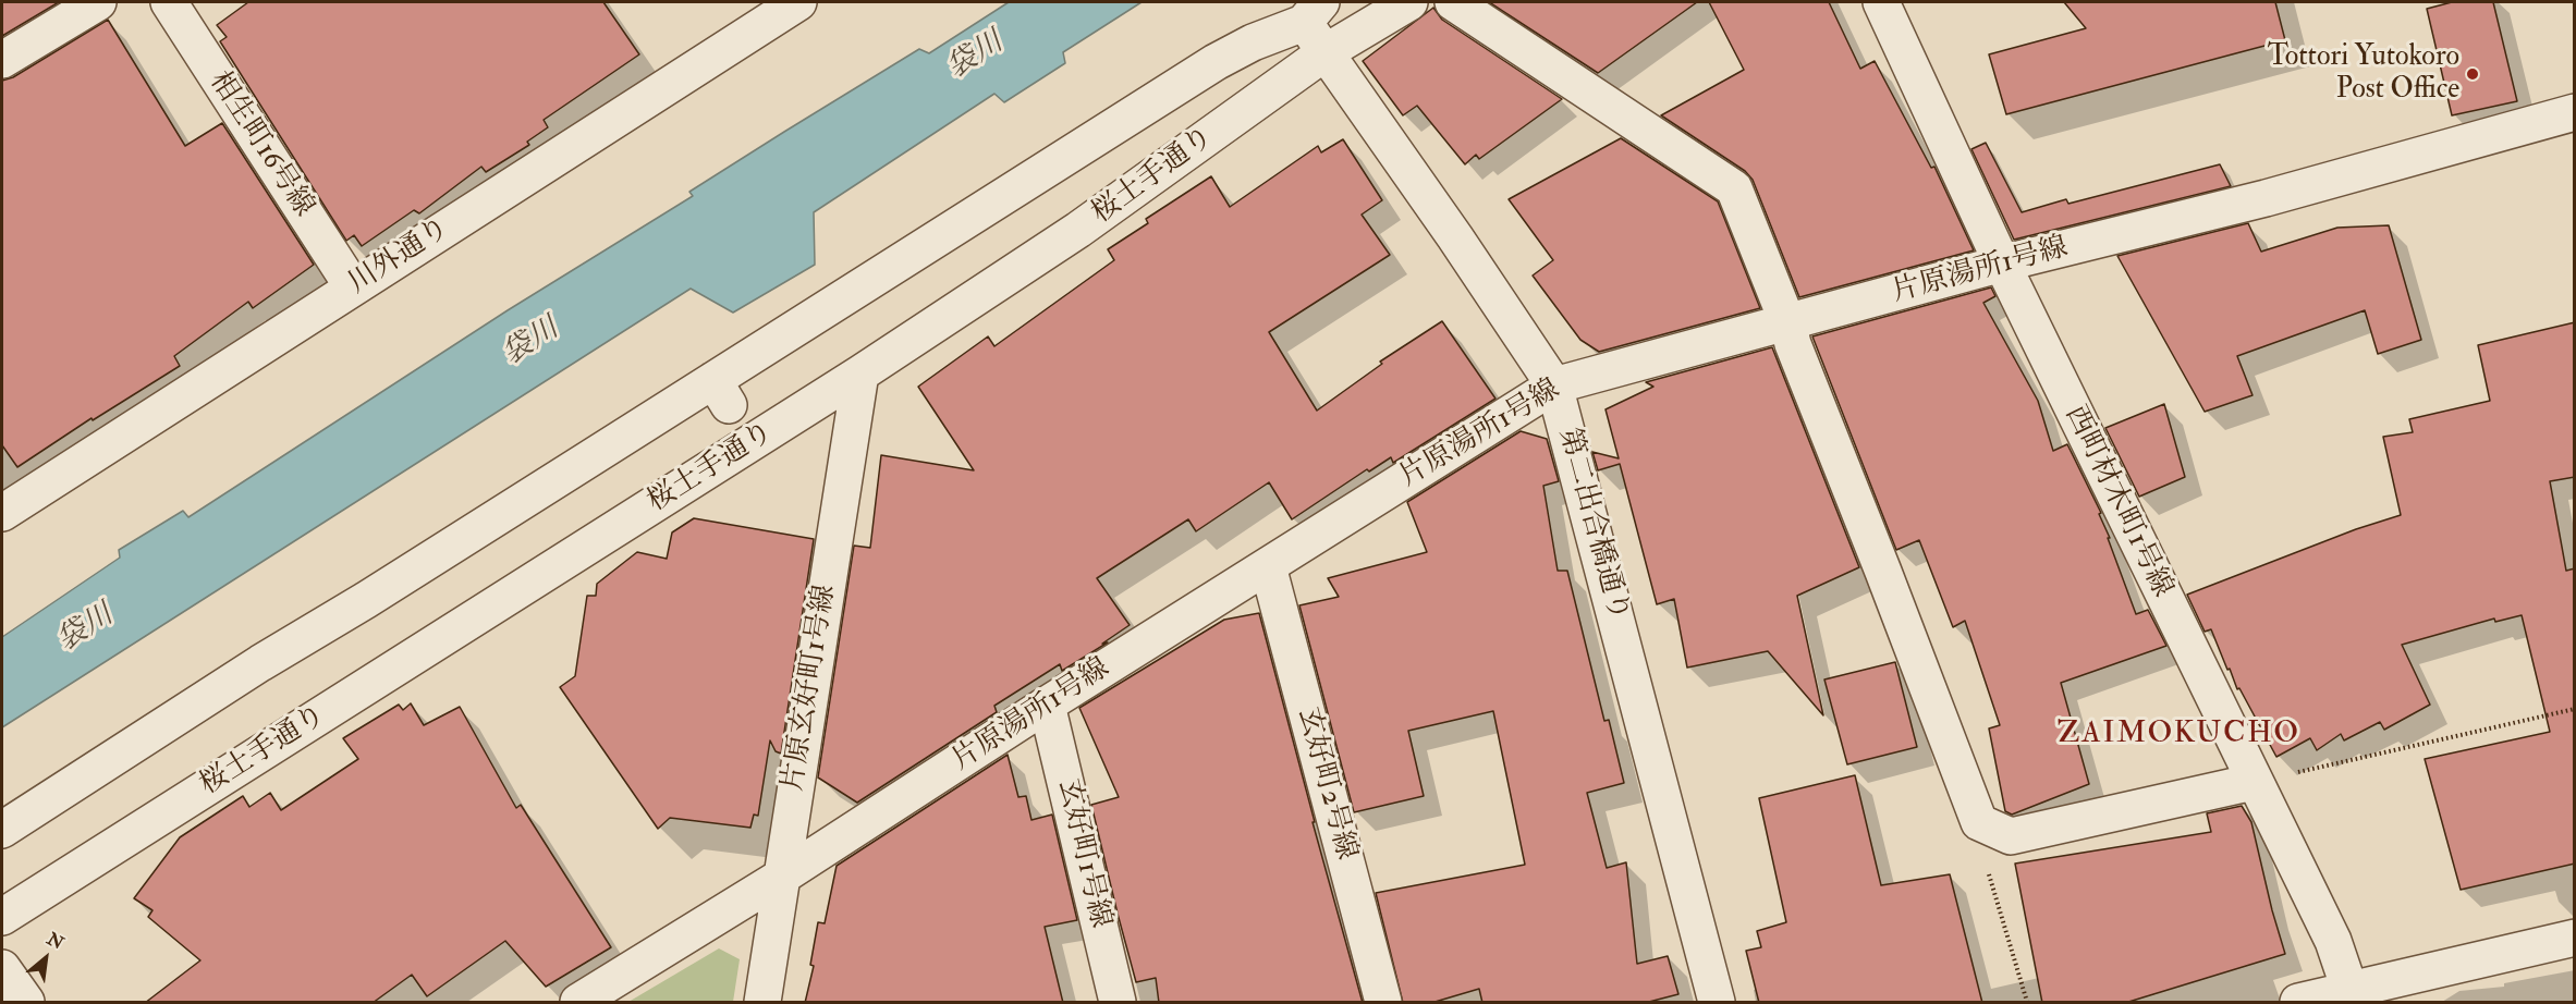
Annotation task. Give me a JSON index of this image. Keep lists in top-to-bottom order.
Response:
{
  "streets": {
    "street": [
      "相生町16号線",
      "桜土手通り",
      "川外通り",
      "片原湯所1号線",
      "西町材木町1号線",
      "第二出合橋通り",
      "片原玄好町1号線",
      "玄好町2号線",
      "玄好町1号線"
    ]
  },
  "crossings": [
    ["相生町16号線", "川外通り"],
    ["桜土手通り", "第二出合橋通り"],
    ["桜土手通り", "片原玄好町1号線"],
    ["片原湯所1号線", "西町材木町1号線"],
    ["片原湯所1号線", "第二出合橋通り"],
    ["片原湯所1号線", "片原玄好町1号線"],
    ["片原湯所1号線", "玄好町2号線"],
    ["片原湯所1号線", "玄好町1号線"]
  ],
  "districts": ["ZAIMOKUCHO"],
  "water": ["袋川"],
  "places": ["Tottori Yutokoro Post Office"],
  "north": "top right"
}
